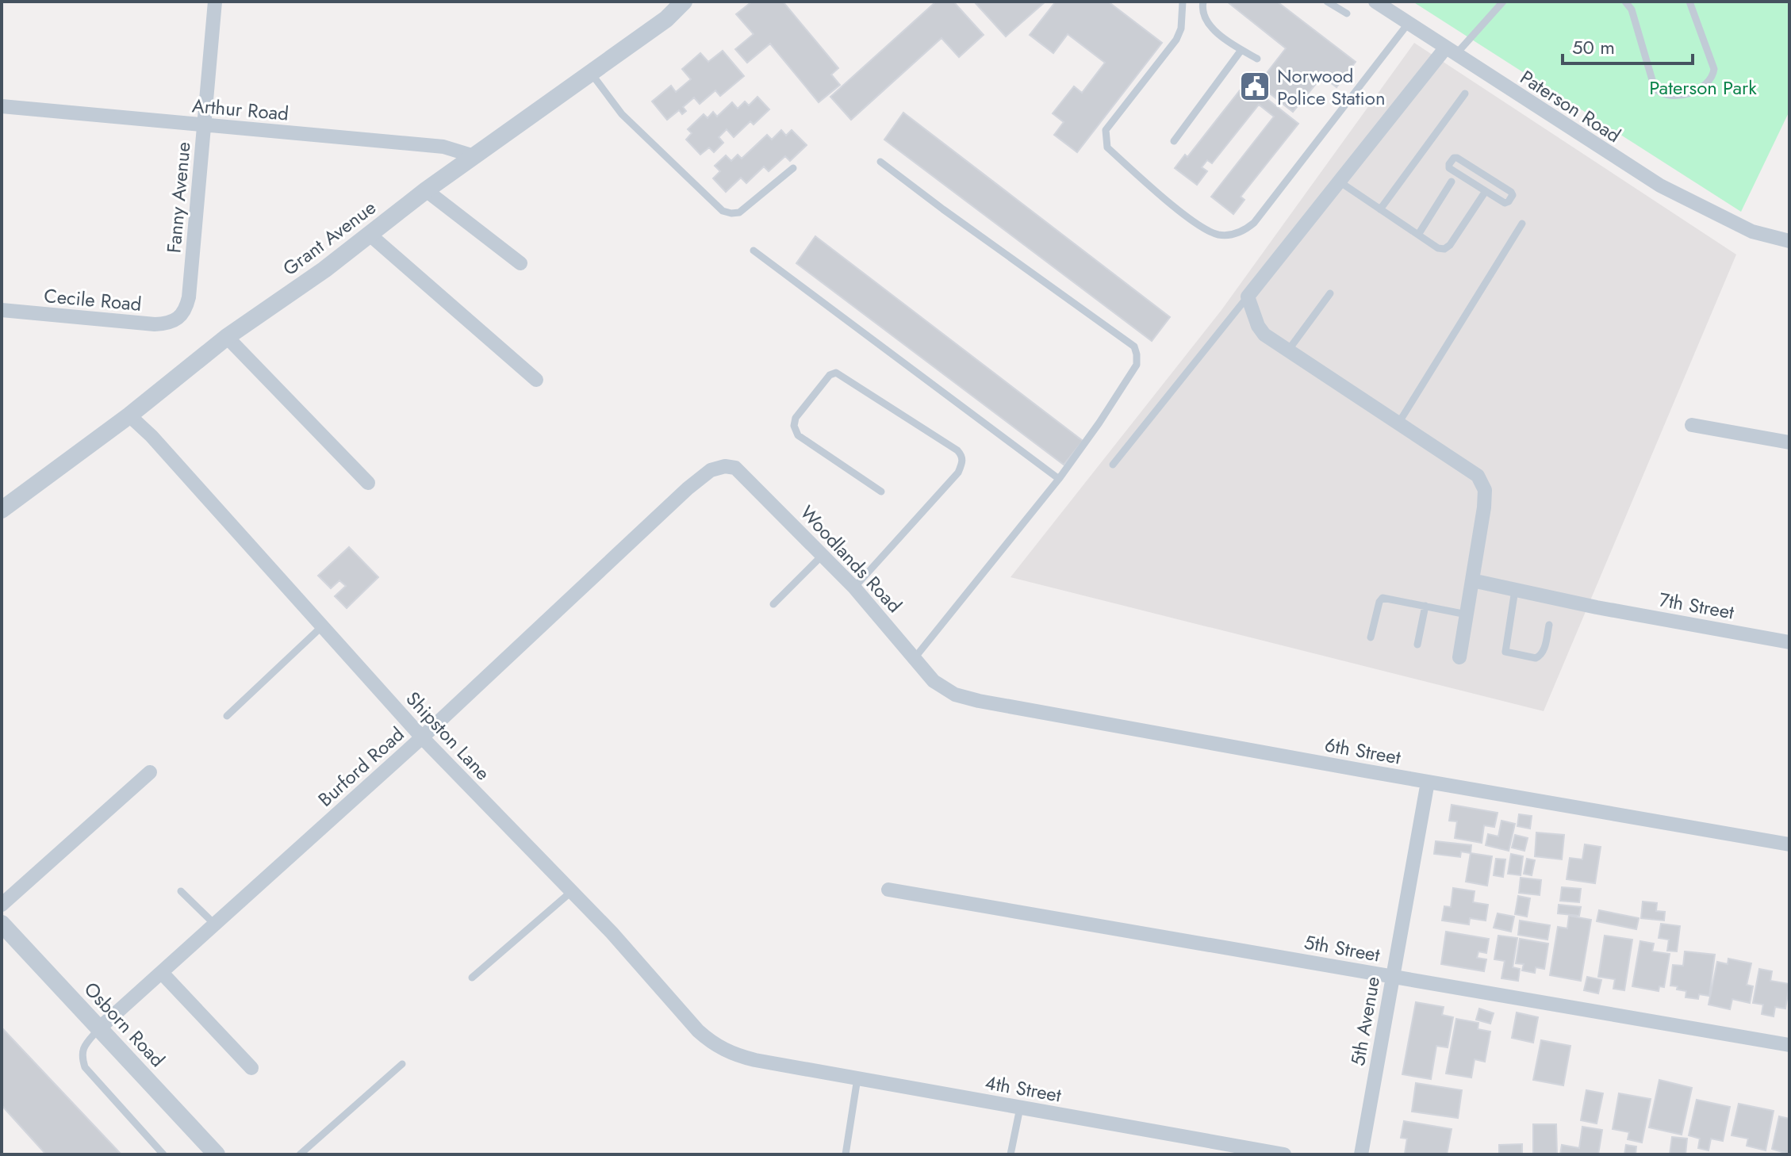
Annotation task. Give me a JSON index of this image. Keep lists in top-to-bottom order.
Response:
{
  "streets": {
    "street": [
      "Paterson Road",
      "Arthur Road",
      "Fanny Avenue",
      "Grant Avenue",
      "Cecile Road",
      "Woodlands Road",
      "7th Street",
      "Shipston Lane",
      "6th Street",
      "Burford Road",
      "5th Street",
      "5th Avenue",
      "Osborn Road",
      "4th Street"
    ]
  },
  "crossings": [
    ["Arthur Road", "Fanny Avenue"],
    ["Arthur Road", "Grant Avenue"],
    ["Fanny Avenue", "Cecile Road"],
    ["Grant Avenue", "Shipston Lane"],
    ["Woodlands Road", "6th Street"],
    ["Woodlands Road", "Burford Road"],
    ["Shipston Lane", "Burford Road"],
    ["Shipston Lane", "4th Street"],
    ["6th Street", "5th Avenue"],
    ["Burford Road", "Osborn Road"],
    ["5th Street", "5th Avenue"]
  ],
  "parks": ["Paterson Park"],
  "places": {
    "public building": ["Norwood Police Station"]
  },
  "scale_bar": "50 m"
}
